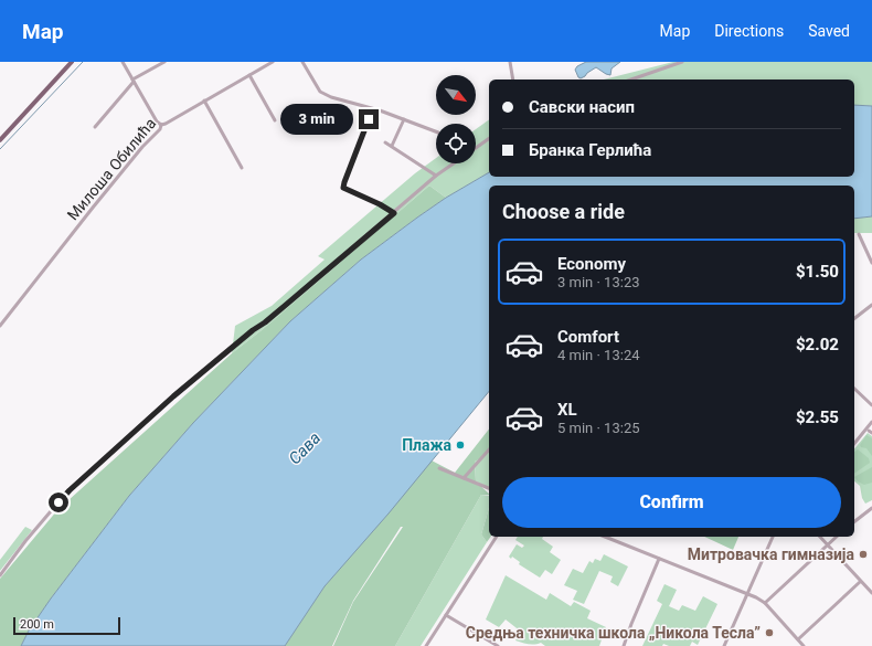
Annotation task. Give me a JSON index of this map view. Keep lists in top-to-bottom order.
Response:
{
  "streets": {
    "street": ["Милоша Обилића"]
  },
  "water": ["Сава"],
  "places": ["Плажа", "Митровачка гимназија", "Средња техничка школа „Никола Тесла”"],
  "scale_bar": "200 m",
  "north": "bottom right",
  "page": {
    "header": "Map",
    "nav": ["Map", "Directions", "Saved"],
    "banner": ["Савски насип", "Бранка Герлића"],
    "bubble": "3 min",
    "heading": "Choose a ride",
    "list": [
      {
        "name": "Economy",
        "note": "3 min · 13:23",
        "value": "$1.50"
      },
      {
        "name": "Comfort",
        "note": "4 min · 13:24",
        "value": "$2.02"
      },
      {
        "name": "XL",
        "note": "5 min · 13:25",
        "value": "$2.55"
      }
    ],
    "buttons": "Confirm",
    "scale": "200 m"
  }
}
